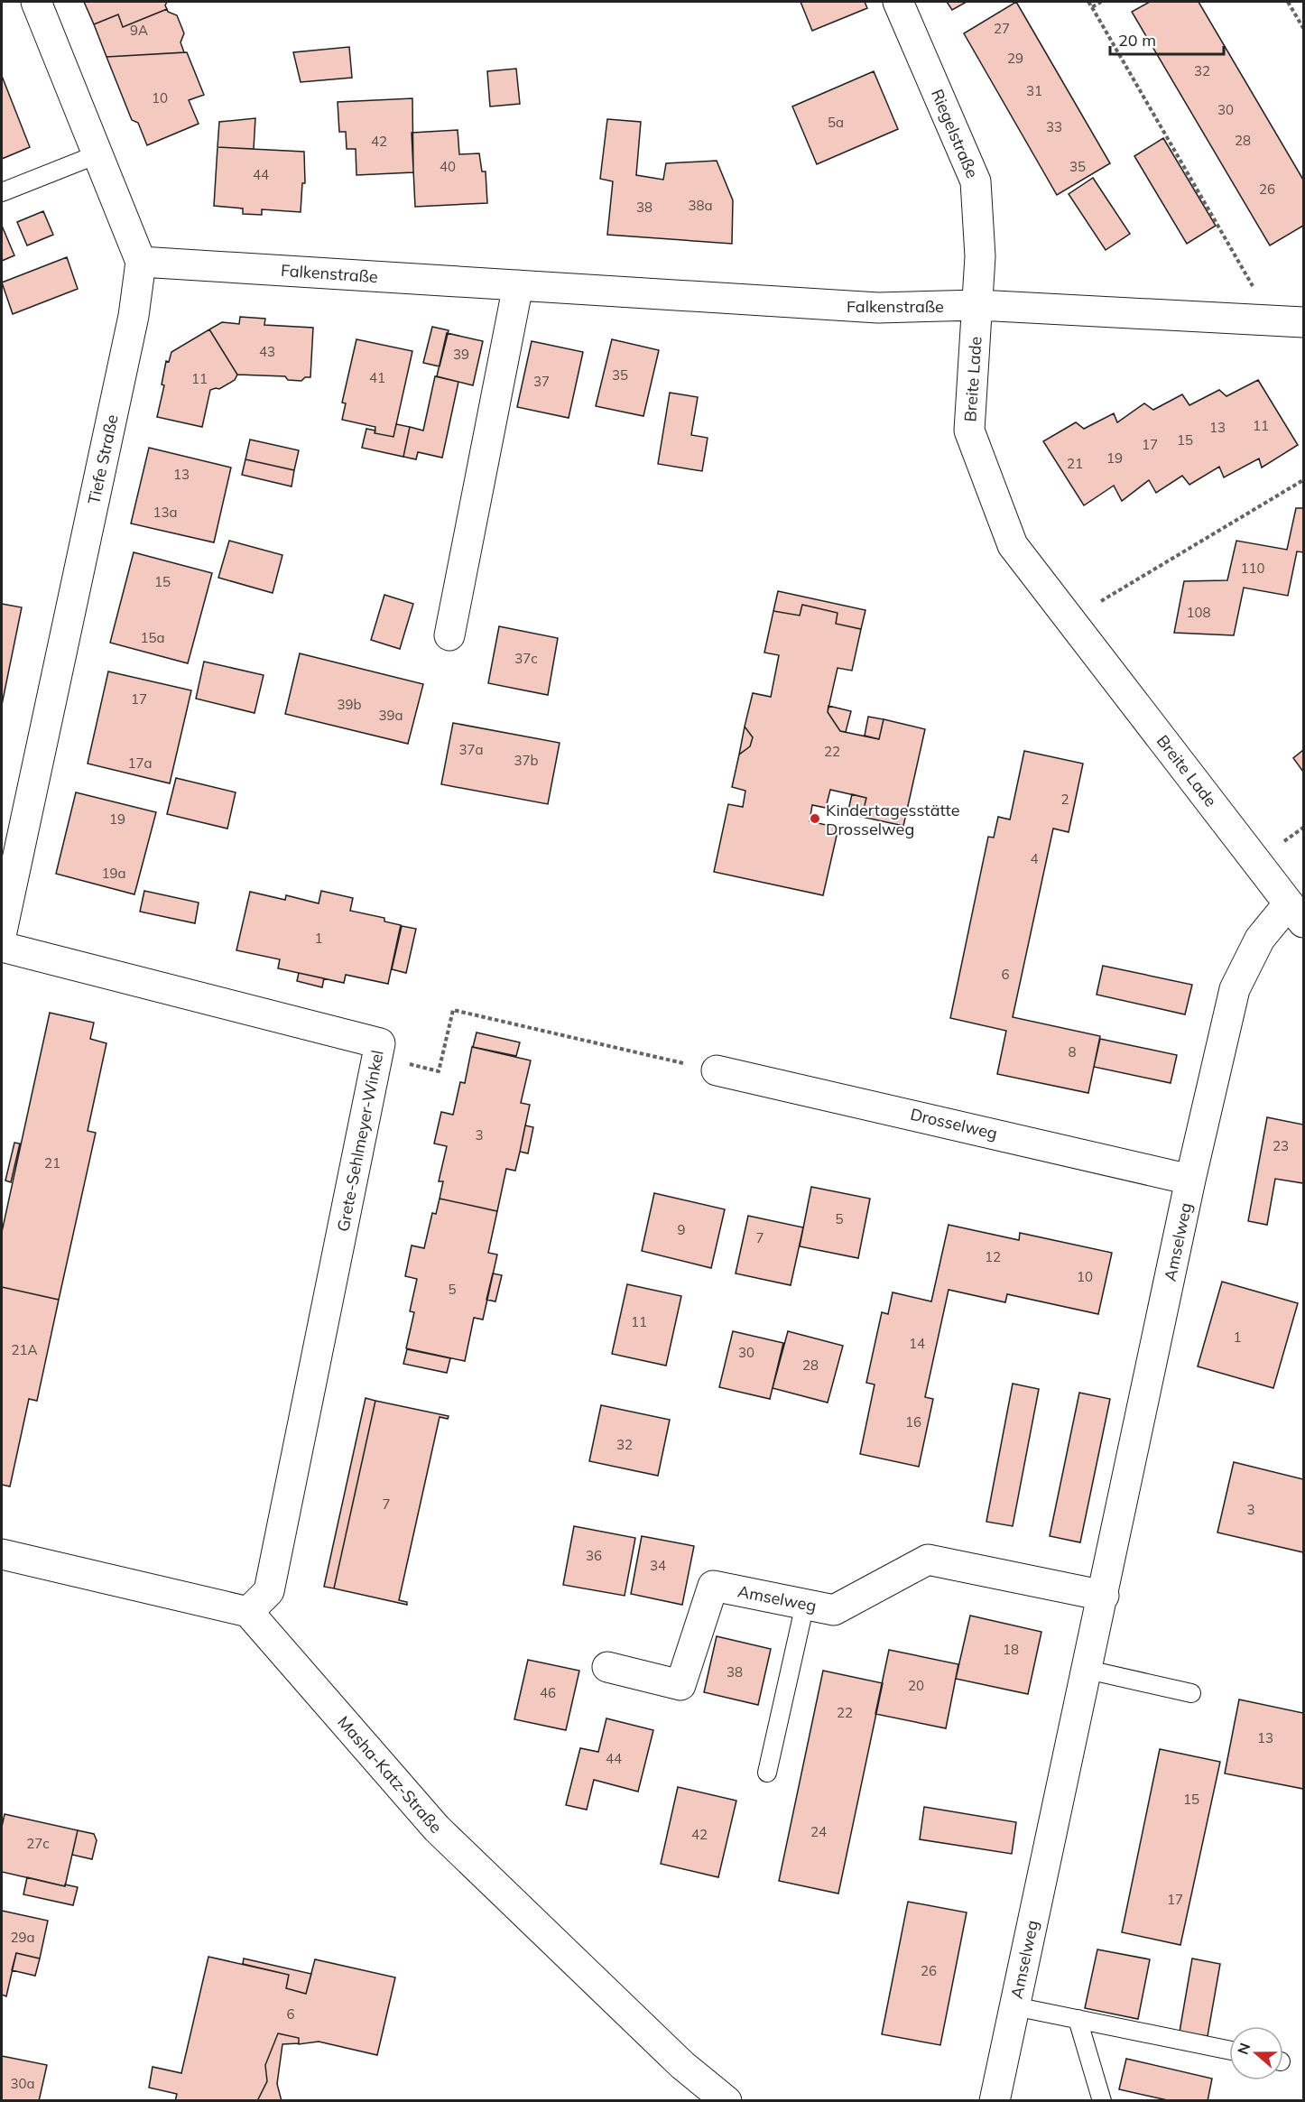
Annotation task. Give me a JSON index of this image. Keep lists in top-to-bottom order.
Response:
{
  "streets": {
    "street": [
      "Riegelstraße",
      "Falkenstraße",
      "Breite Lade",
      "Tiefe Straße",
      "Drosselweg",
      "Grete-Sehlmeyer-Winkel",
      "Amselweg",
      "Masha-Katz-Straße"
    ]
  },
  "crossings": [
    ["Riegelstraße", "Falkenstraße"],
    ["Riegelstraße", "Breite Lade"],
    ["Falkenstraße", "Breite Lade"],
    ["Falkenstraße", "Tiefe Straße"],
    ["Breite Lade", "Amselweg"],
    ["Drosselweg", "Amselweg"],
    ["Grete-Sehlmeyer-Winkel", "Masha-Katz-Straße"]
  ],
  "places": ["Kindertagesstätte Drosselweg"],
  "house_numbers": [
    "27",
    "9A",
    "29",
    "32",
    "31",
    "10",
    "30",
    "5a",
    "33",
    "28",
    "42",
    "40",
    "35",
    "44",
    "26",
    "38a",
    "38",
    "43",
    "39",
    "35",
    "41",
    "11",
    "37",
    "11",
    "13",
    "15",
    "17",
    "19",
    "21",
    "13",
    "13a",
    "110",
    "15",
    "108",
    "15a",
    "37c",
    "17",
    "39b",
    "39a",
    "37a",
    "22",
    "37b",
    "17a",
    "2",
    "19",
    "4",
    "19a",
    "1",
    "6",
    "8",
    "3",
    "23",
    "21",
    "5",
    "9",
    "7",
    "12",
    "10",
    "5",
    "11",
    "1",
    "14",
    "21A",
    "30",
    "28",
    "16",
    "32",
    "7",
    "3",
    "36",
    "34",
    "18",
    "38",
    "20",
    "46",
    "22",
    "13",
    "44",
    "15",
    "24",
    "42",
    "27c",
    "17",
    "29a",
    "26",
    "6",
    "30a"
  ],
  "scale_bar": "20 m",
  "north": "left"
}
